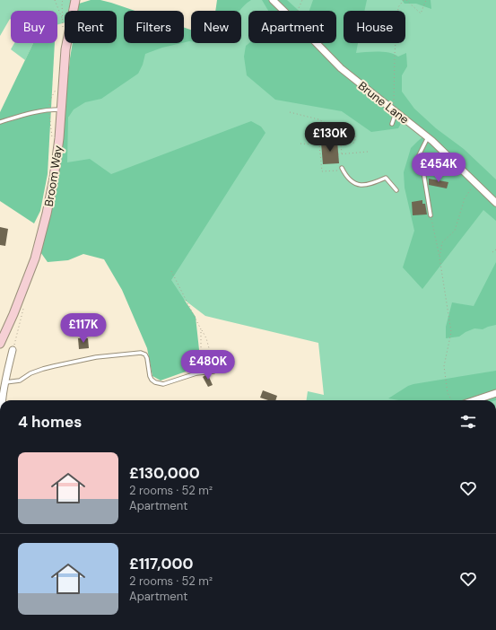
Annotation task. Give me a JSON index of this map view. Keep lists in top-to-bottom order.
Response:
{
  "streets": {
    "main road": ["Broom Way"],
    "street": ["Brune Lane"]
  },
  "page": {
    "chip": [
      "Buy",
      "Rent",
      "Filters",
      "New",
      "Apartment",
      "House"
    ],
    "price": [
      "£130K",
      "£454K",
      "£117K",
      "£480K"
    ],
    "heading": "4 homes",
    "list": [
      {
        "name": "£130,000",
        "note": "2 rooms · 52 m² · Apartment"
      },
      {
        "name": "£117,000",
        "note": "2 rooms · 52 m² · Apartment"
      }
    ]
  }
}
